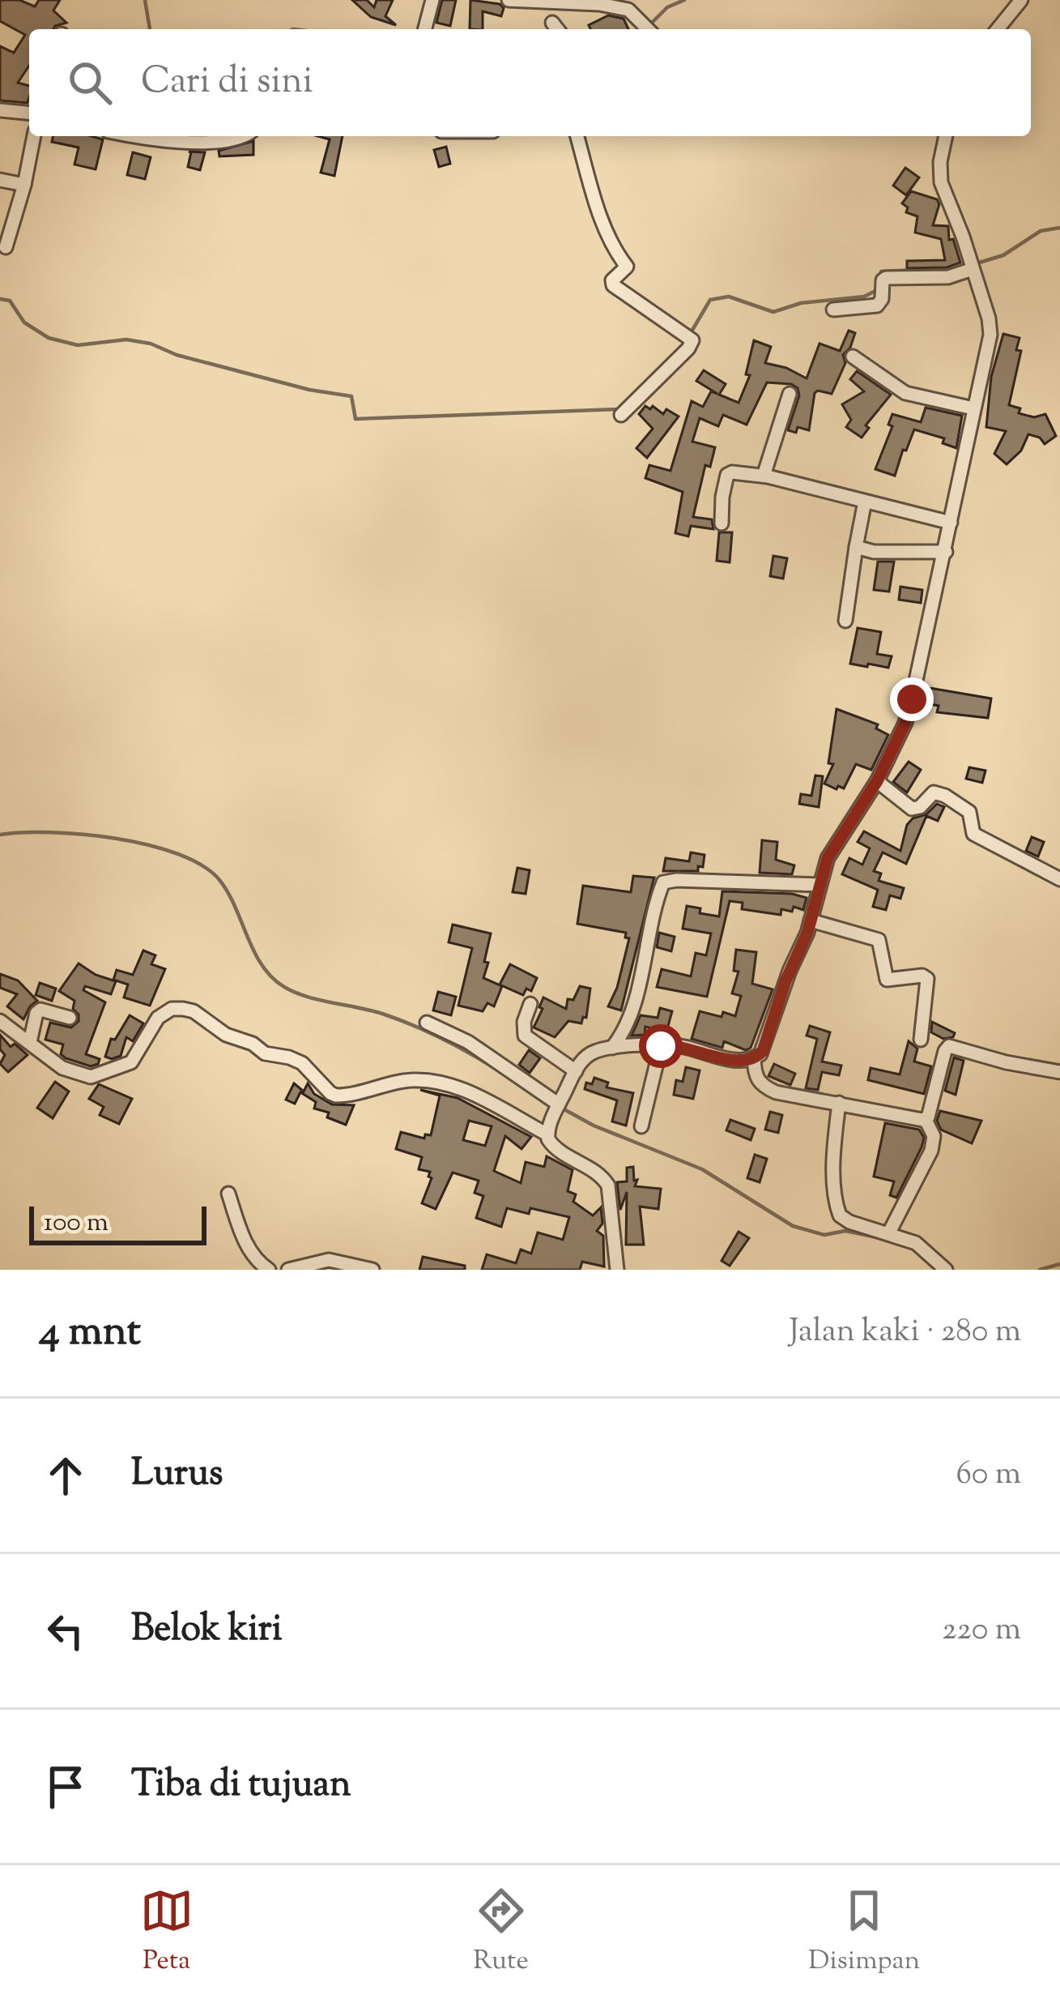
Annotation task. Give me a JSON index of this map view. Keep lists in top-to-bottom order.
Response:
{
  "scale_bar": "100 m",
  "page": {
    "search": "Cari di sini",
    "scale": "100 m",
    "heading": ["4 mnt", "Jalan kaki · 280 m"],
    "list": [
      ["Lurus", "60 m"],
      ["Belok kiri", "220 m"],
      "Tiba di tujuan"
    ],
    "nav": ["Peta", "Rute", "Disimpan"]
  }
}
